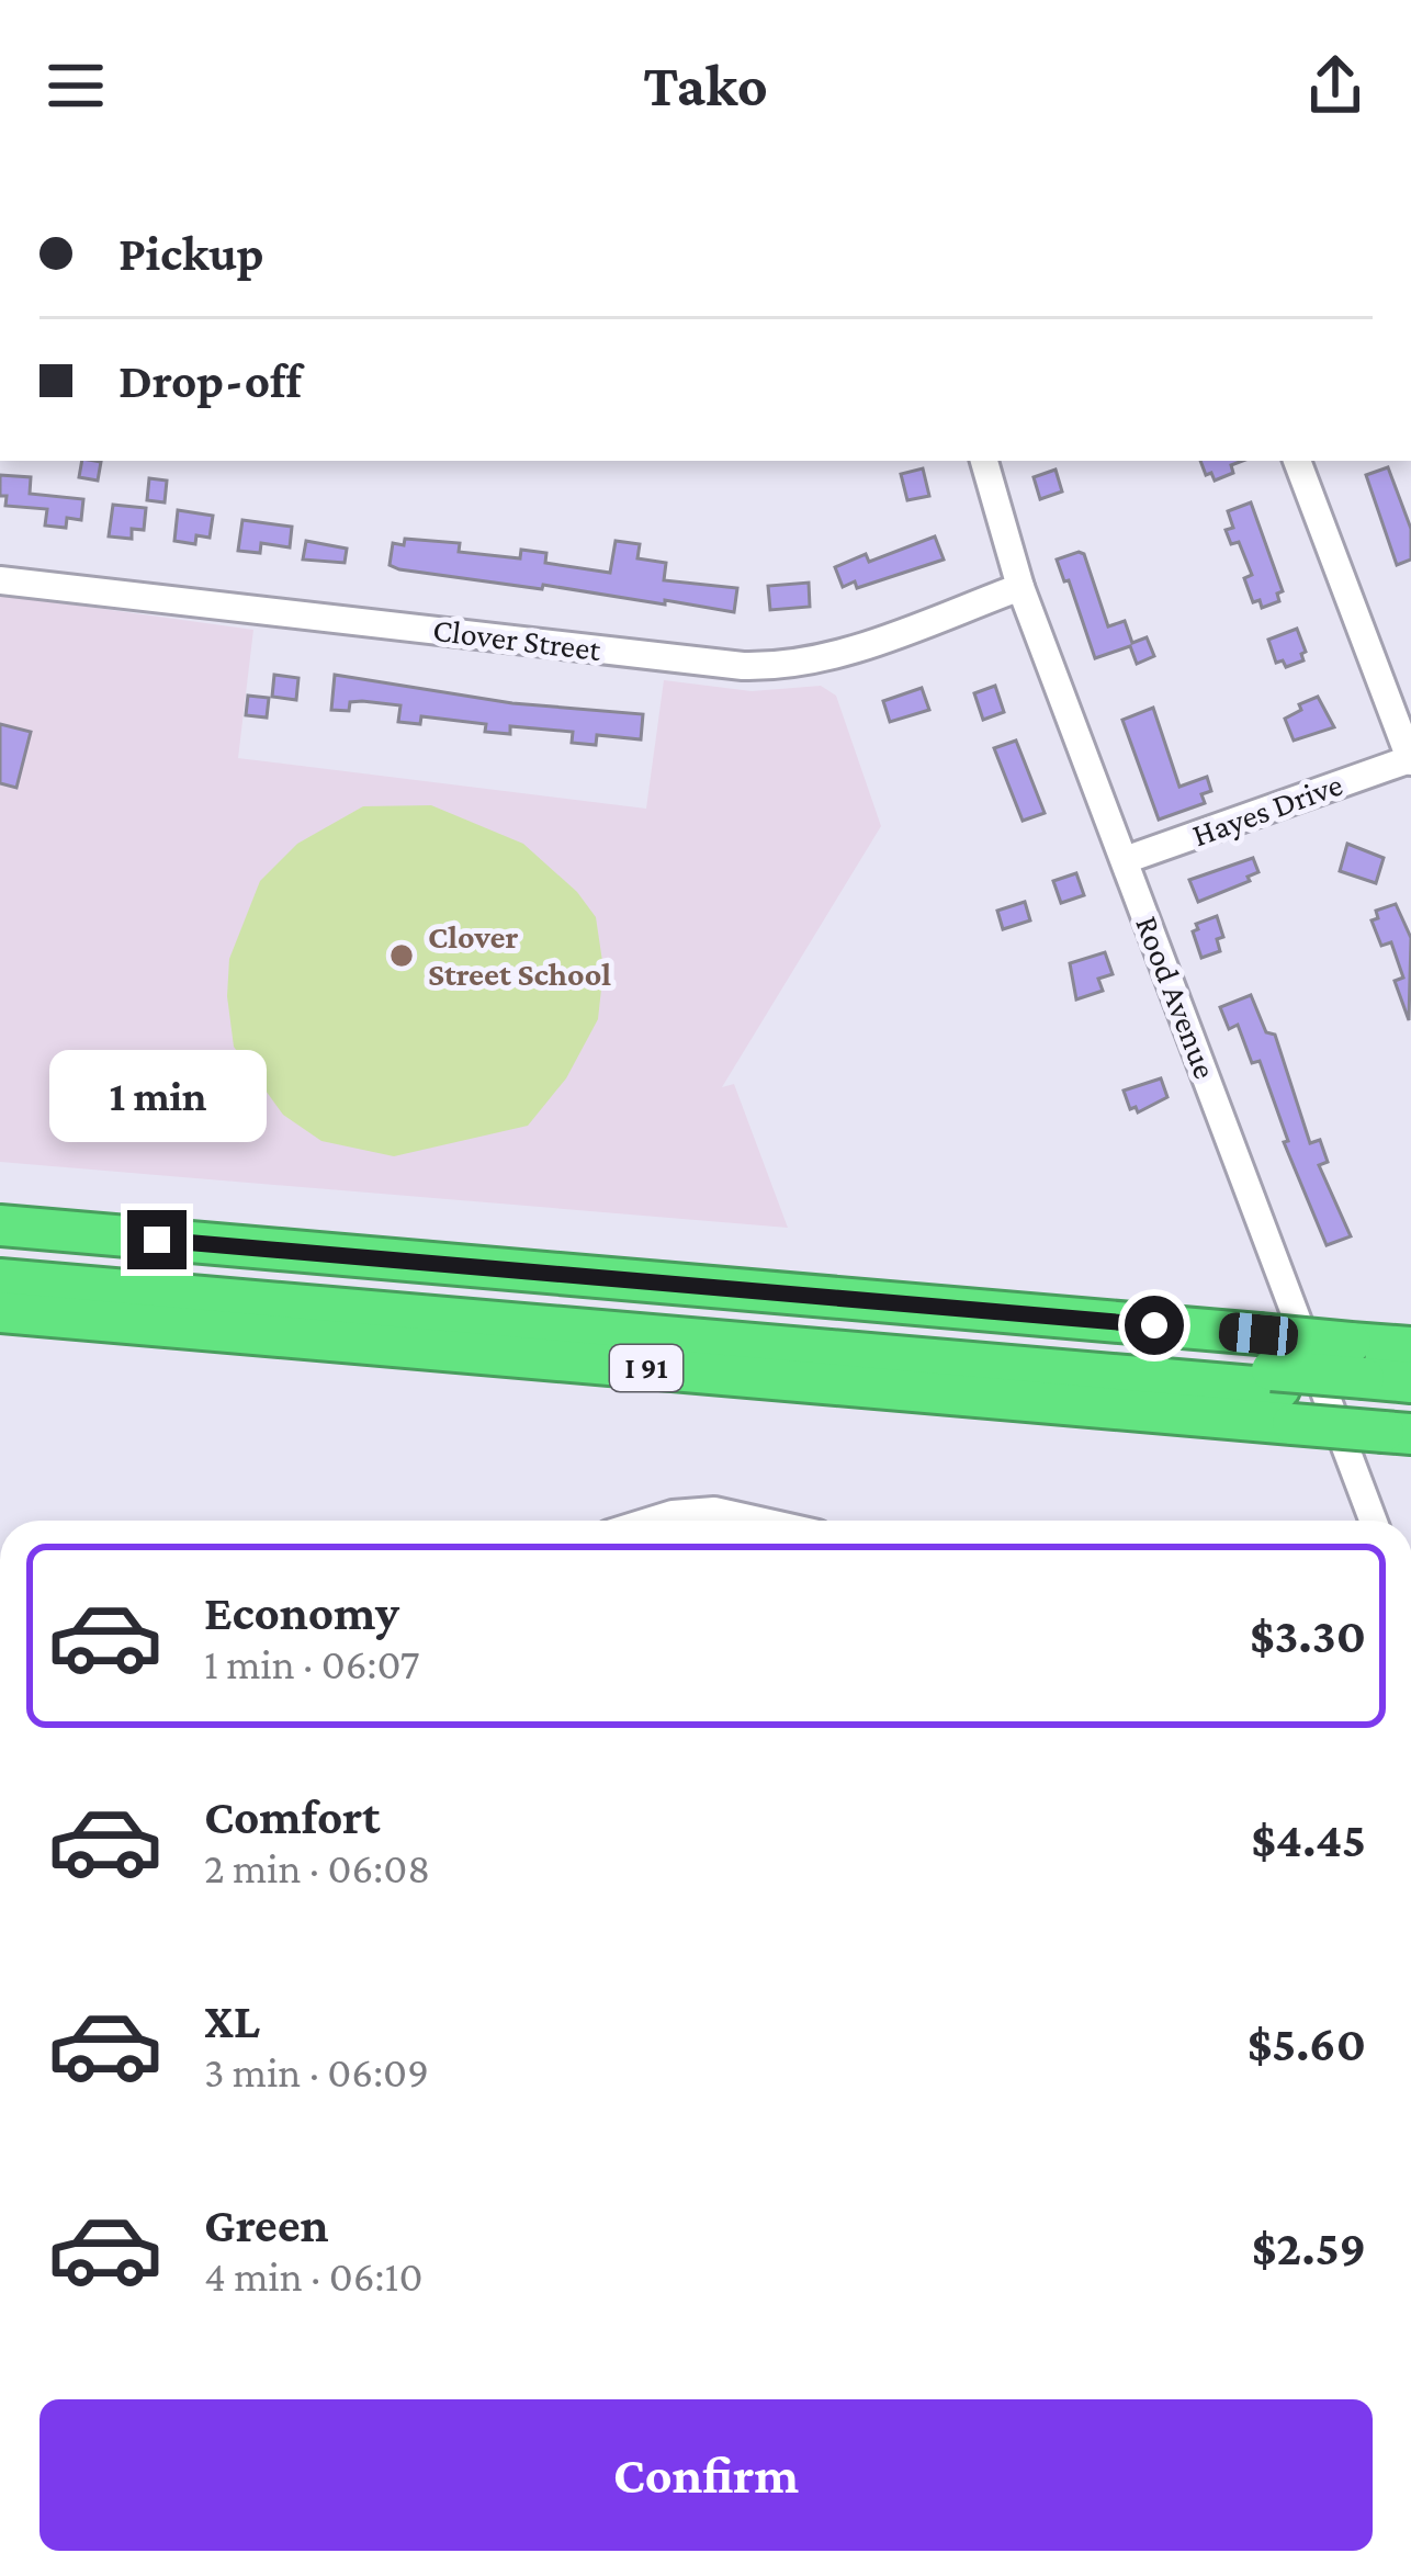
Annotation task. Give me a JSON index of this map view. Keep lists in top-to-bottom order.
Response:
{
  "streets": {
    "highway": ["I 91"],
    "street": ["Clover Street", "Hayes Drive", "Rood Avenue"]
  },
  "crossings": [
    ["Clover Street", "Rood Avenue"],
    ["Hayes Drive", "Rood Avenue"]
  ],
  "places": ["Clover Street School"],
  "page": {
    "header": "Tako",
    "banner": ["Pickup", "Drop-off"],
    "bubble": "1 min",
    "list": [
      {
        "name": "Economy",
        "note": "1 min · 06:07",
        "value": "$3.30"
      },
      {
        "name": "Comfort",
        "note": "2 min · 06:08",
        "value": "$4.45"
      },
      {
        "name": "XL",
        "note": "3 min · 06:09",
        "value": "$5.60"
      },
      {
        "name": "Green",
        "note": "4 min · 06:10",
        "value": "$2.59"
      }
    ],
    "buttons": "Confirm"
  }
}
